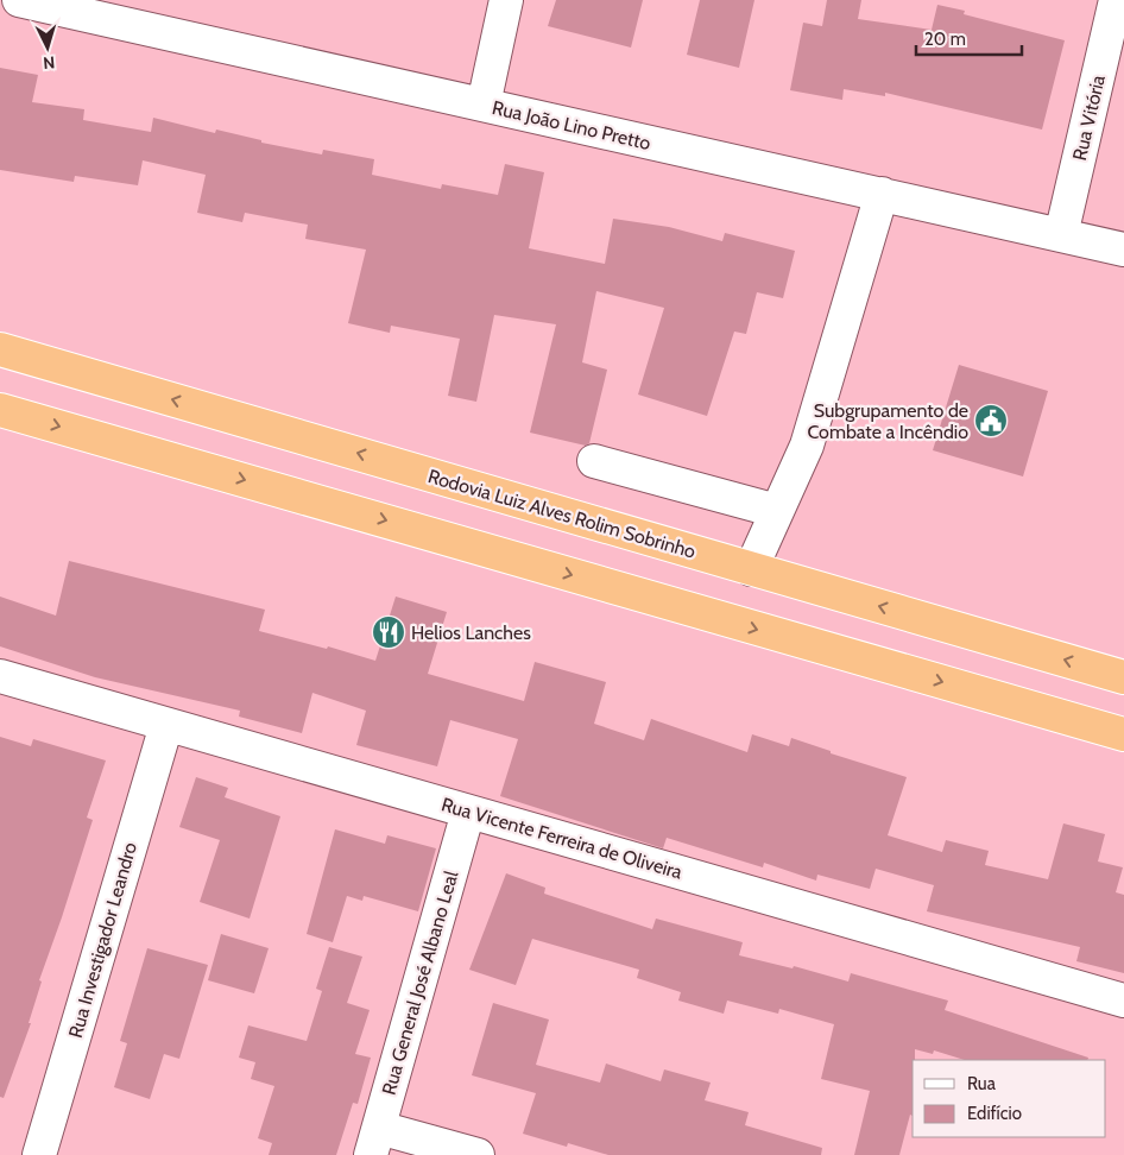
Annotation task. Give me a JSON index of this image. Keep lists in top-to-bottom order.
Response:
{
  "streets": {
    "highway": ["Rodovia Luiz Alves Rolim Sobrinho"],
    "street": [
      "Rua Vitória",
      "Rua João Lino Pretto",
      "Rua Vicente Ferreira de Oliveira",
      "Rua Investigador Leandro",
      "Rua General José Albano Leal"
    ]
  },
  "crossings": [
    ["Rua Vitória", "Rua João Lino Pretto"],
    ["Rua Vicente Ferreira de Oliveira", "Rua Investigador Leandro"],
    ["Rua Vicente Ferreira de Oliveira", "Rua General José Albano Leal"]
  ],
  "places": {
    "public building": ["Subgrupamento de Combate a Incêndio"],
    "restaurant": ["Helios Lanches"]
  },
  "legend": ["Rua", "Edifício"],
  "scale_bar": "20 m",
  "north": "bottom"
}
